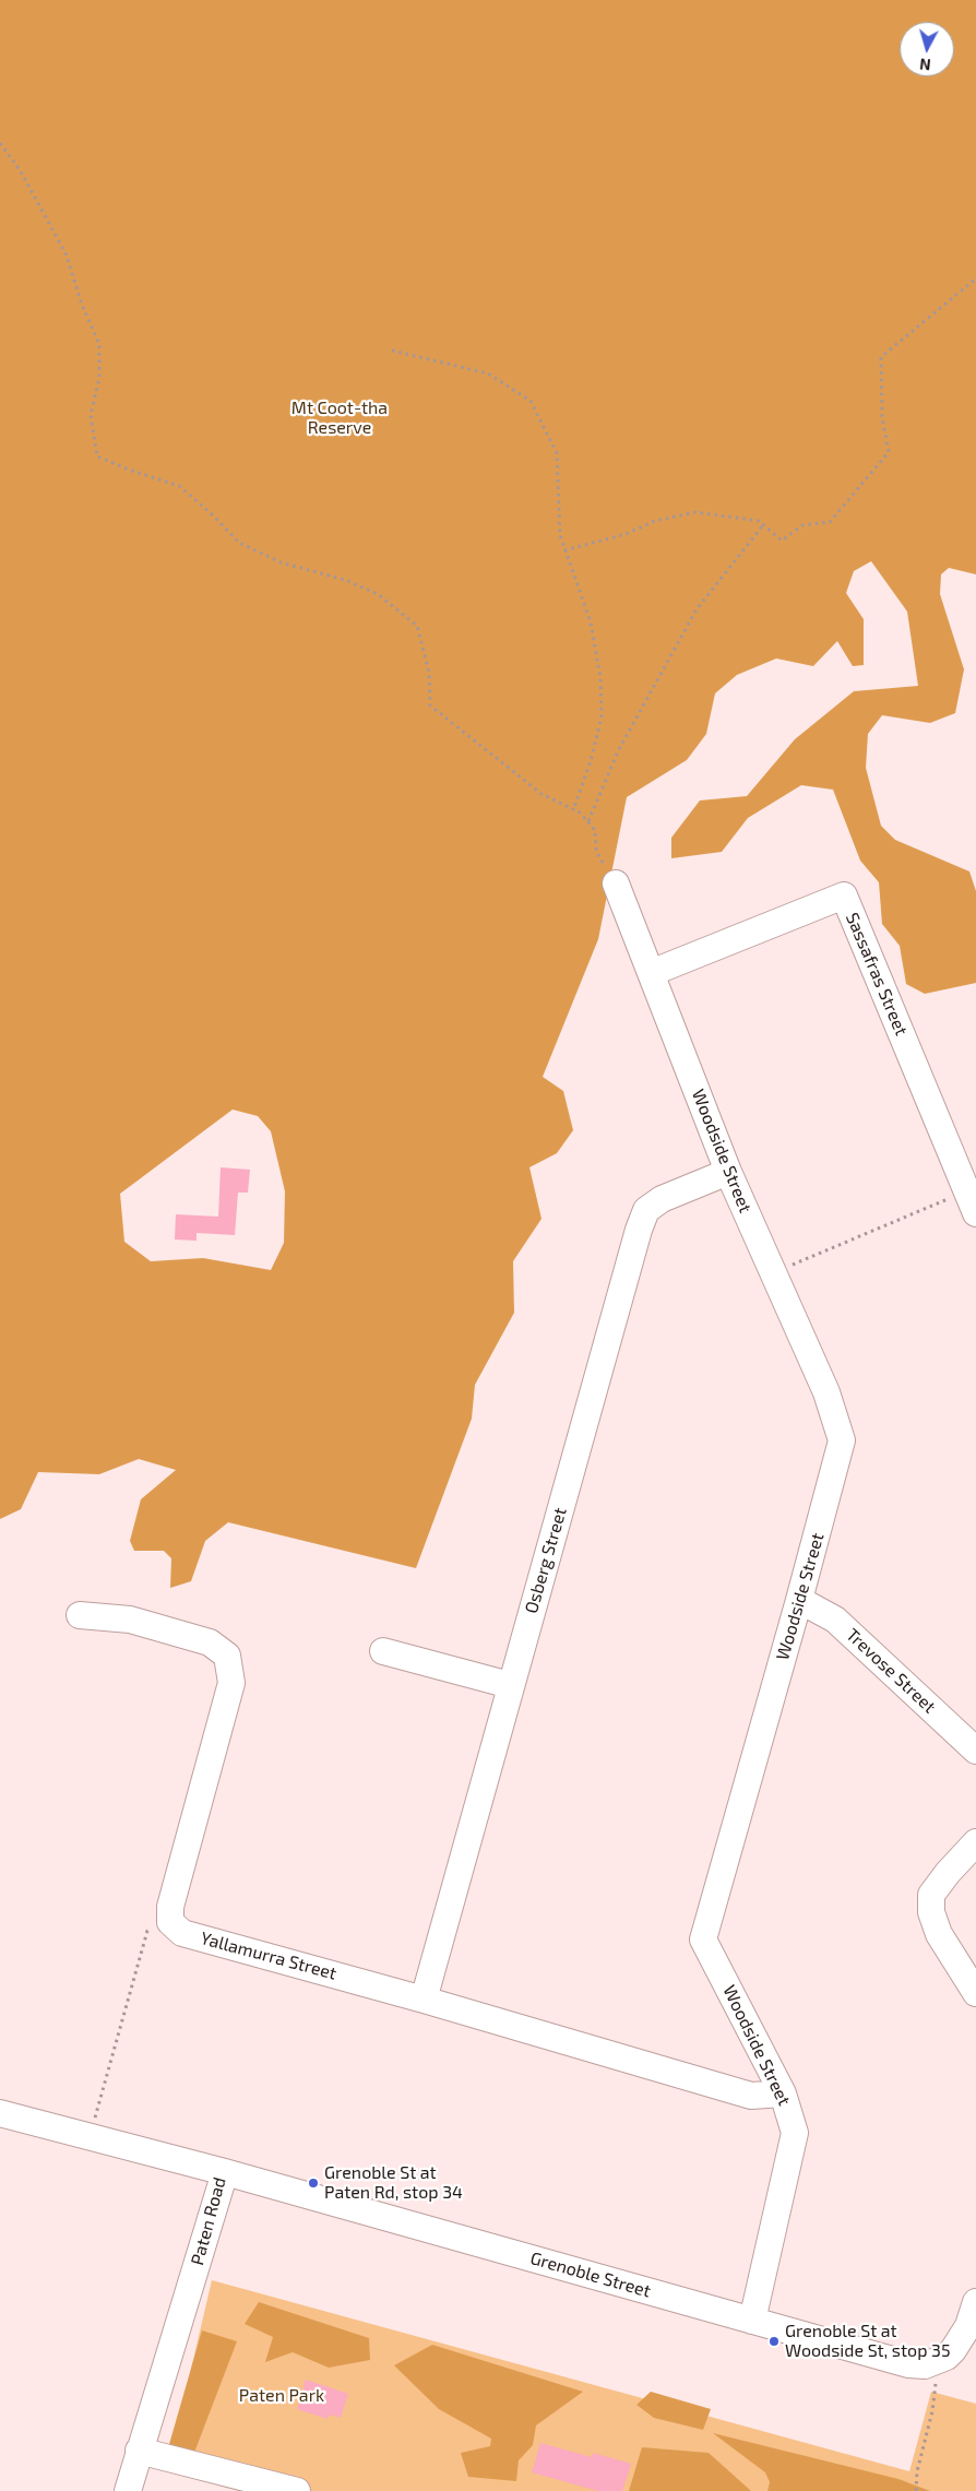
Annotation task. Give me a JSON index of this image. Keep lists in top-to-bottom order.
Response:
{
  "streets": {
    "street": [
      "Sassafras Street",
      "Woodside Street",
      "Osberg Street",
      "Trevose Street",
      "Yallamurra Street",
      "Paten Road",
      "Grenoble Street"
    ]
  },
  "crossings": [
    ["Sassafras Street", "Woodside Street"],
    ["Woodside Street", "Osberg Street"],
    ["Woodside Street", "Trevose Street"],
    ["Woodside Street", "Yallamurra Street"],
    ["Woodside Street", "Grenoble Street"],
    ["Osberg Street", "Yallamurra Street"],
    ["Paten Road", "Grenoble Street"]
  ],
  "parks": ["Mt Coot-tha Reserve", "Paten Park"],
  "places": ["Grenoble St at Paten Rd, stop 34", "Grenoble St at Woodside St, stop 35"],
  "north": "bottom"
}
